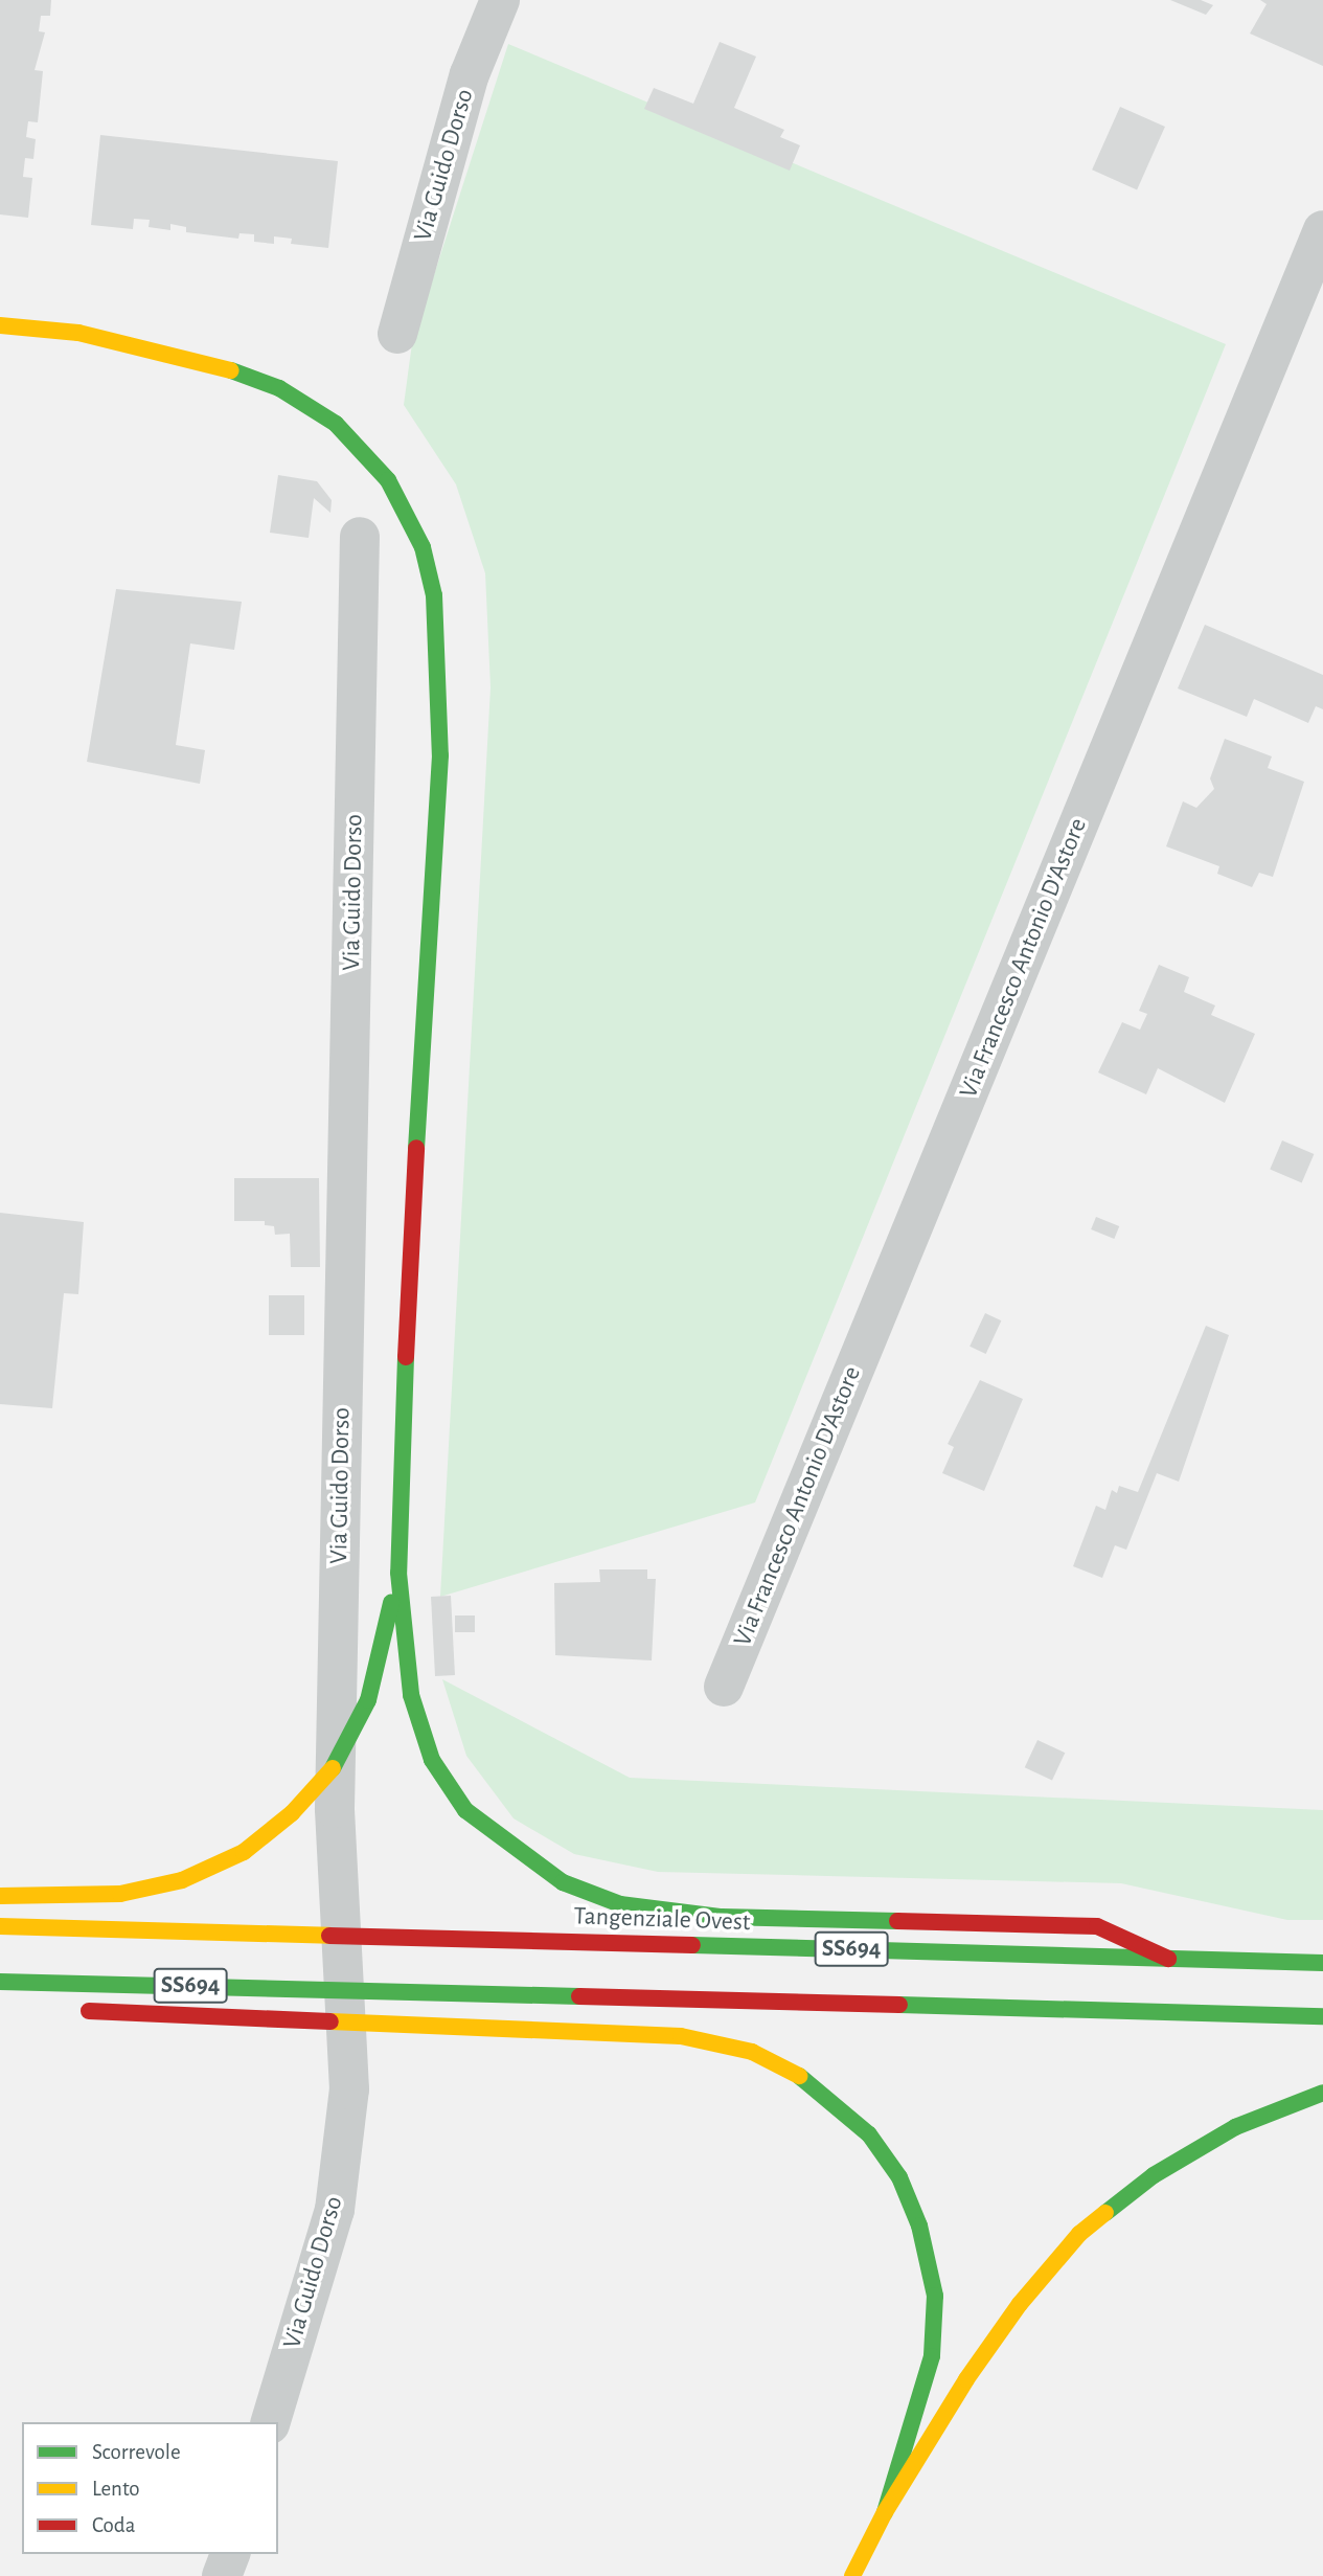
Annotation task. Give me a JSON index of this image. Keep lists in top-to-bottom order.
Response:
{
  "streets": {
    "highway": ["Tangenziale Ovest", "SS694"],
    "street": ["Via Guido Dorso", "Via Francesco Antonio D'Astore"]
  },
  "legend": ["Scorrevole", "Lento", "Coda"]
}
